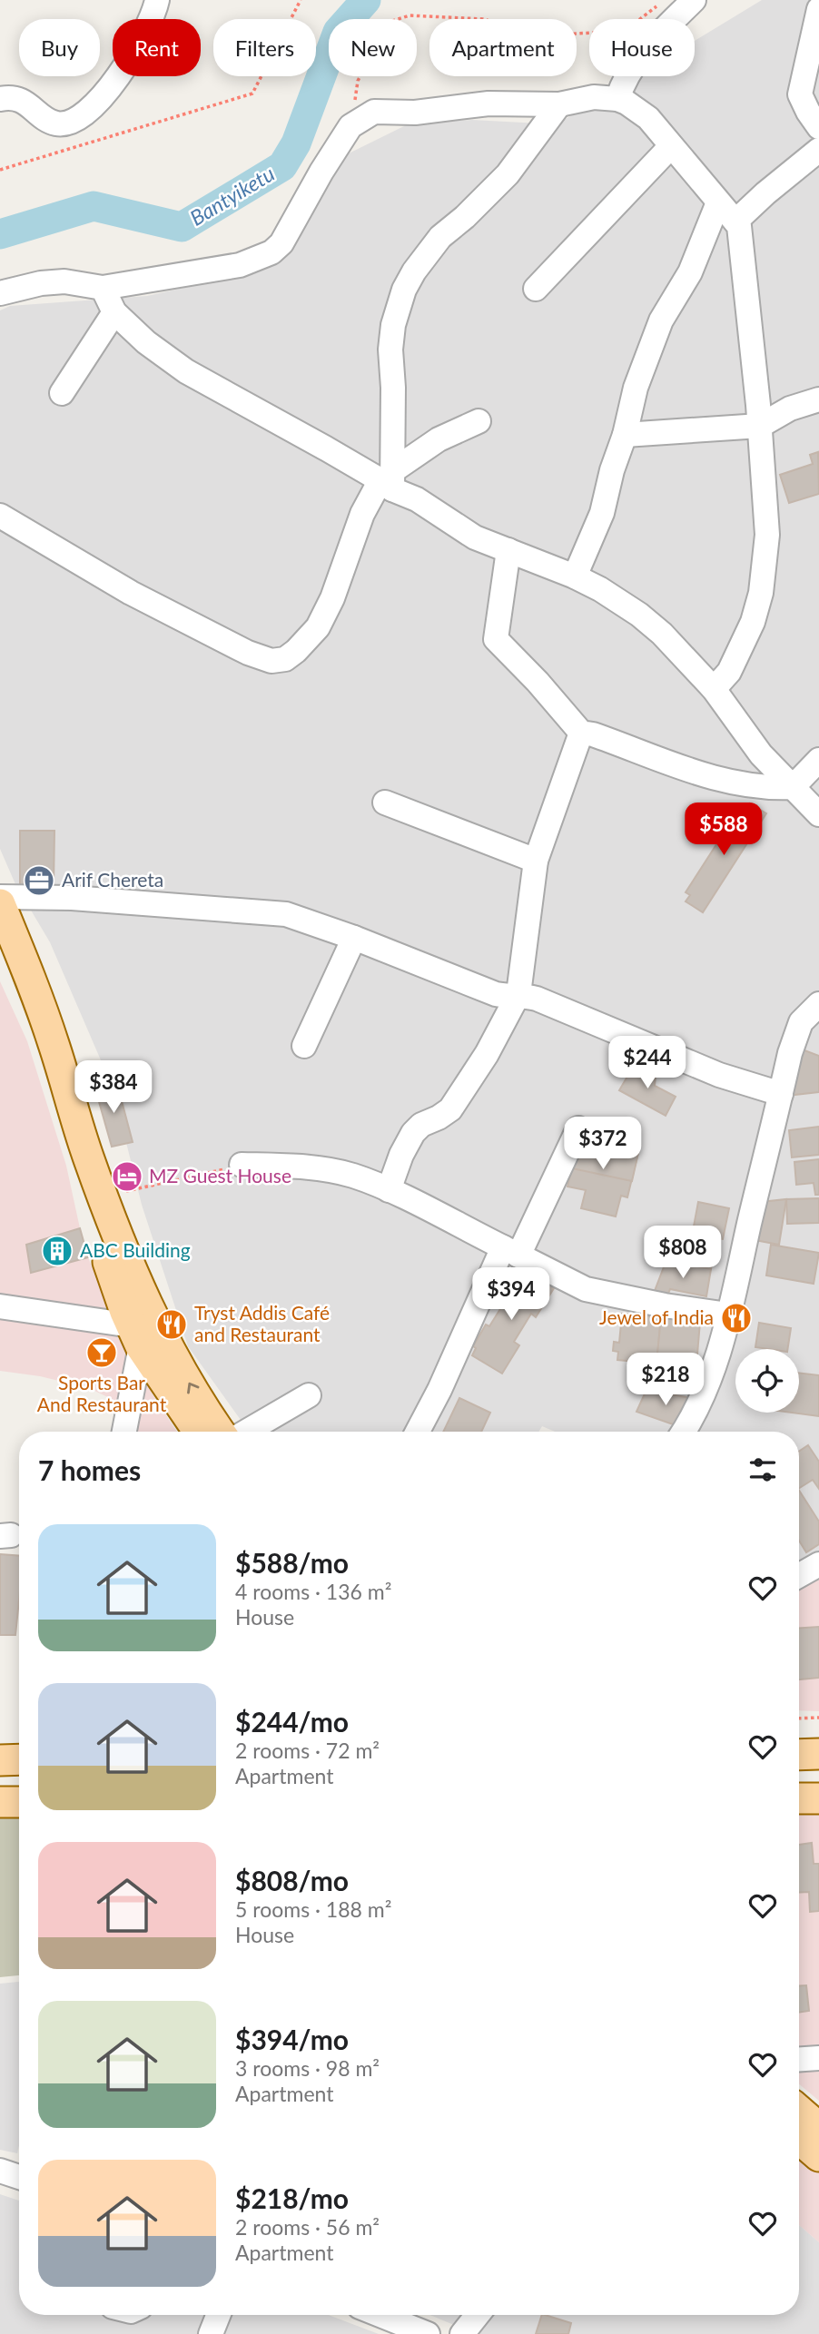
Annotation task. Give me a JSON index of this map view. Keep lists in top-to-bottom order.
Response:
{
  "water": ["Bantyiketu"],
  "places": {
    "office": ["Arif Chereta"],
    "hotel": ["MZ Guest House"],
    "building": ["ABC Building"],
    "restaurant": ["Jewel of India", "Tryst Addis Café and Restaurant"],
    "bar": ["Sports Bar And Restaurant"]
  },
  "page": {
    "chip": [
      "Buy",
      "Rent",
      "Filters",
      "New",
      "Apartment",
      "House"
    ],
    "price": [
      "$588",
      "$244",
      "$384",
      "$372",
      "$808",
      "$394",
      "$218"
    ],
    "heading": "7 homes",
    "list": [
      {
        "name": "$588/mo",
        "note": "4 rooms · 136 m² · House"
      },
      {
        "name": "$244/mo",
        "note": "2 rooms · 72 m² · Apartment"
      },
      {
        "name": "$808/mo",
        "note": "5 rooms · 188 m² · House"
      },
      {
        "name": "$394/mo",
        "note": "3 rooms · 98 m² · Apartment"
      },
      {
        "name": "$218/mo",
        "note": "2 rooms · 56 m² · Apartment"
      }
    ]
  }
}
